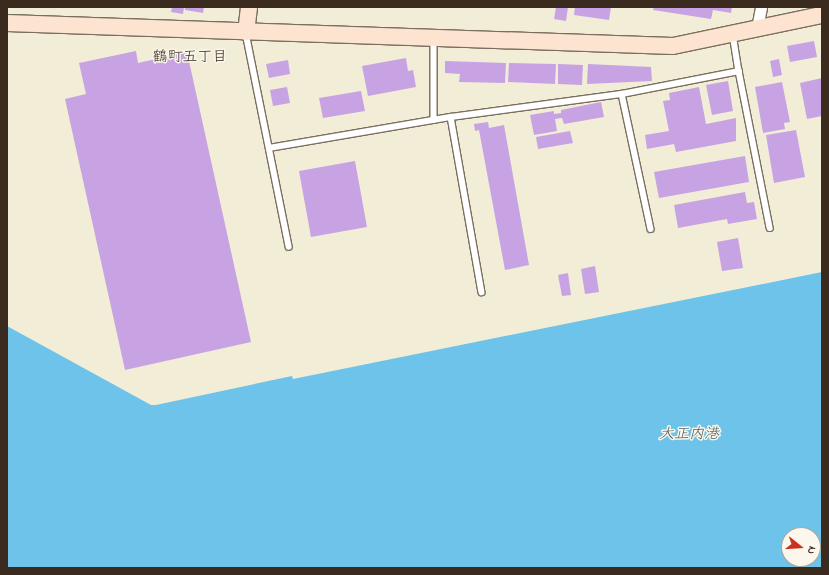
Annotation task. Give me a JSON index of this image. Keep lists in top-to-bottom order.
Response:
{
  "districts": ["鶴町五丁目"],
  "water": ["大正内港"],
  "north": "right"
}
